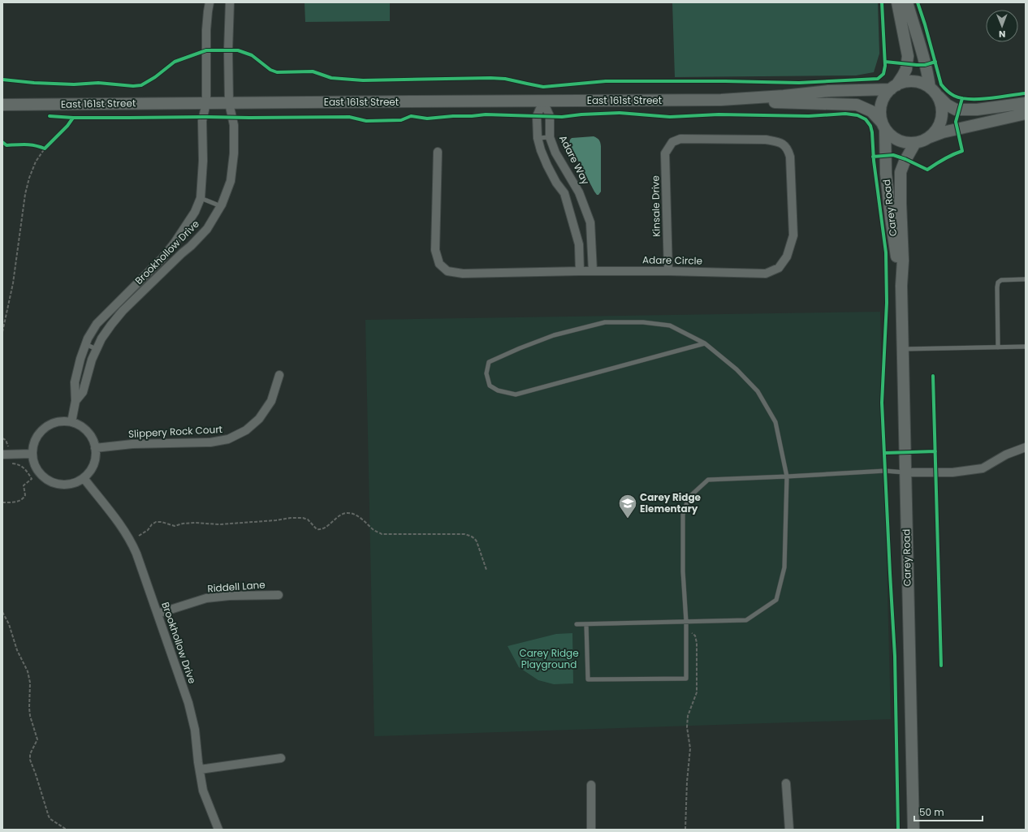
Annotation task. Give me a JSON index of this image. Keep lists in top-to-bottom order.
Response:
{
  "streets": {
    "street": [
      "East 161st Street",
      "Adare Way",
      "Kinsale Drive",
      "Carey Road",
      "Brookhollow Drive",
      "Adare Circle",
      "Slippery Rock Court",
      "Riddell Lane"
    ]
  },
  "crossings": [
    ["East 161st Street", "Adare Way"],
    ["East 161st Street", "Carey Road"],
    ["East 161st Street", "Brookhollow Drive"],
    ["Adare Way", "Adare Circle"],
    ["Kinsale Drive", "Adare Circle"],
    ["Brookhollow Drive", "Slippery Rock Court"],
    ["Brookhollow Drive", "Riddell Lane"]
  ],
  "parks": ["Carey Ridge Playground"],
  "places": {
    "school or university": ["Carey Ridge Elementary"]
  },
  "scale_bar": "50 m",
  "north": "bottom"
}
